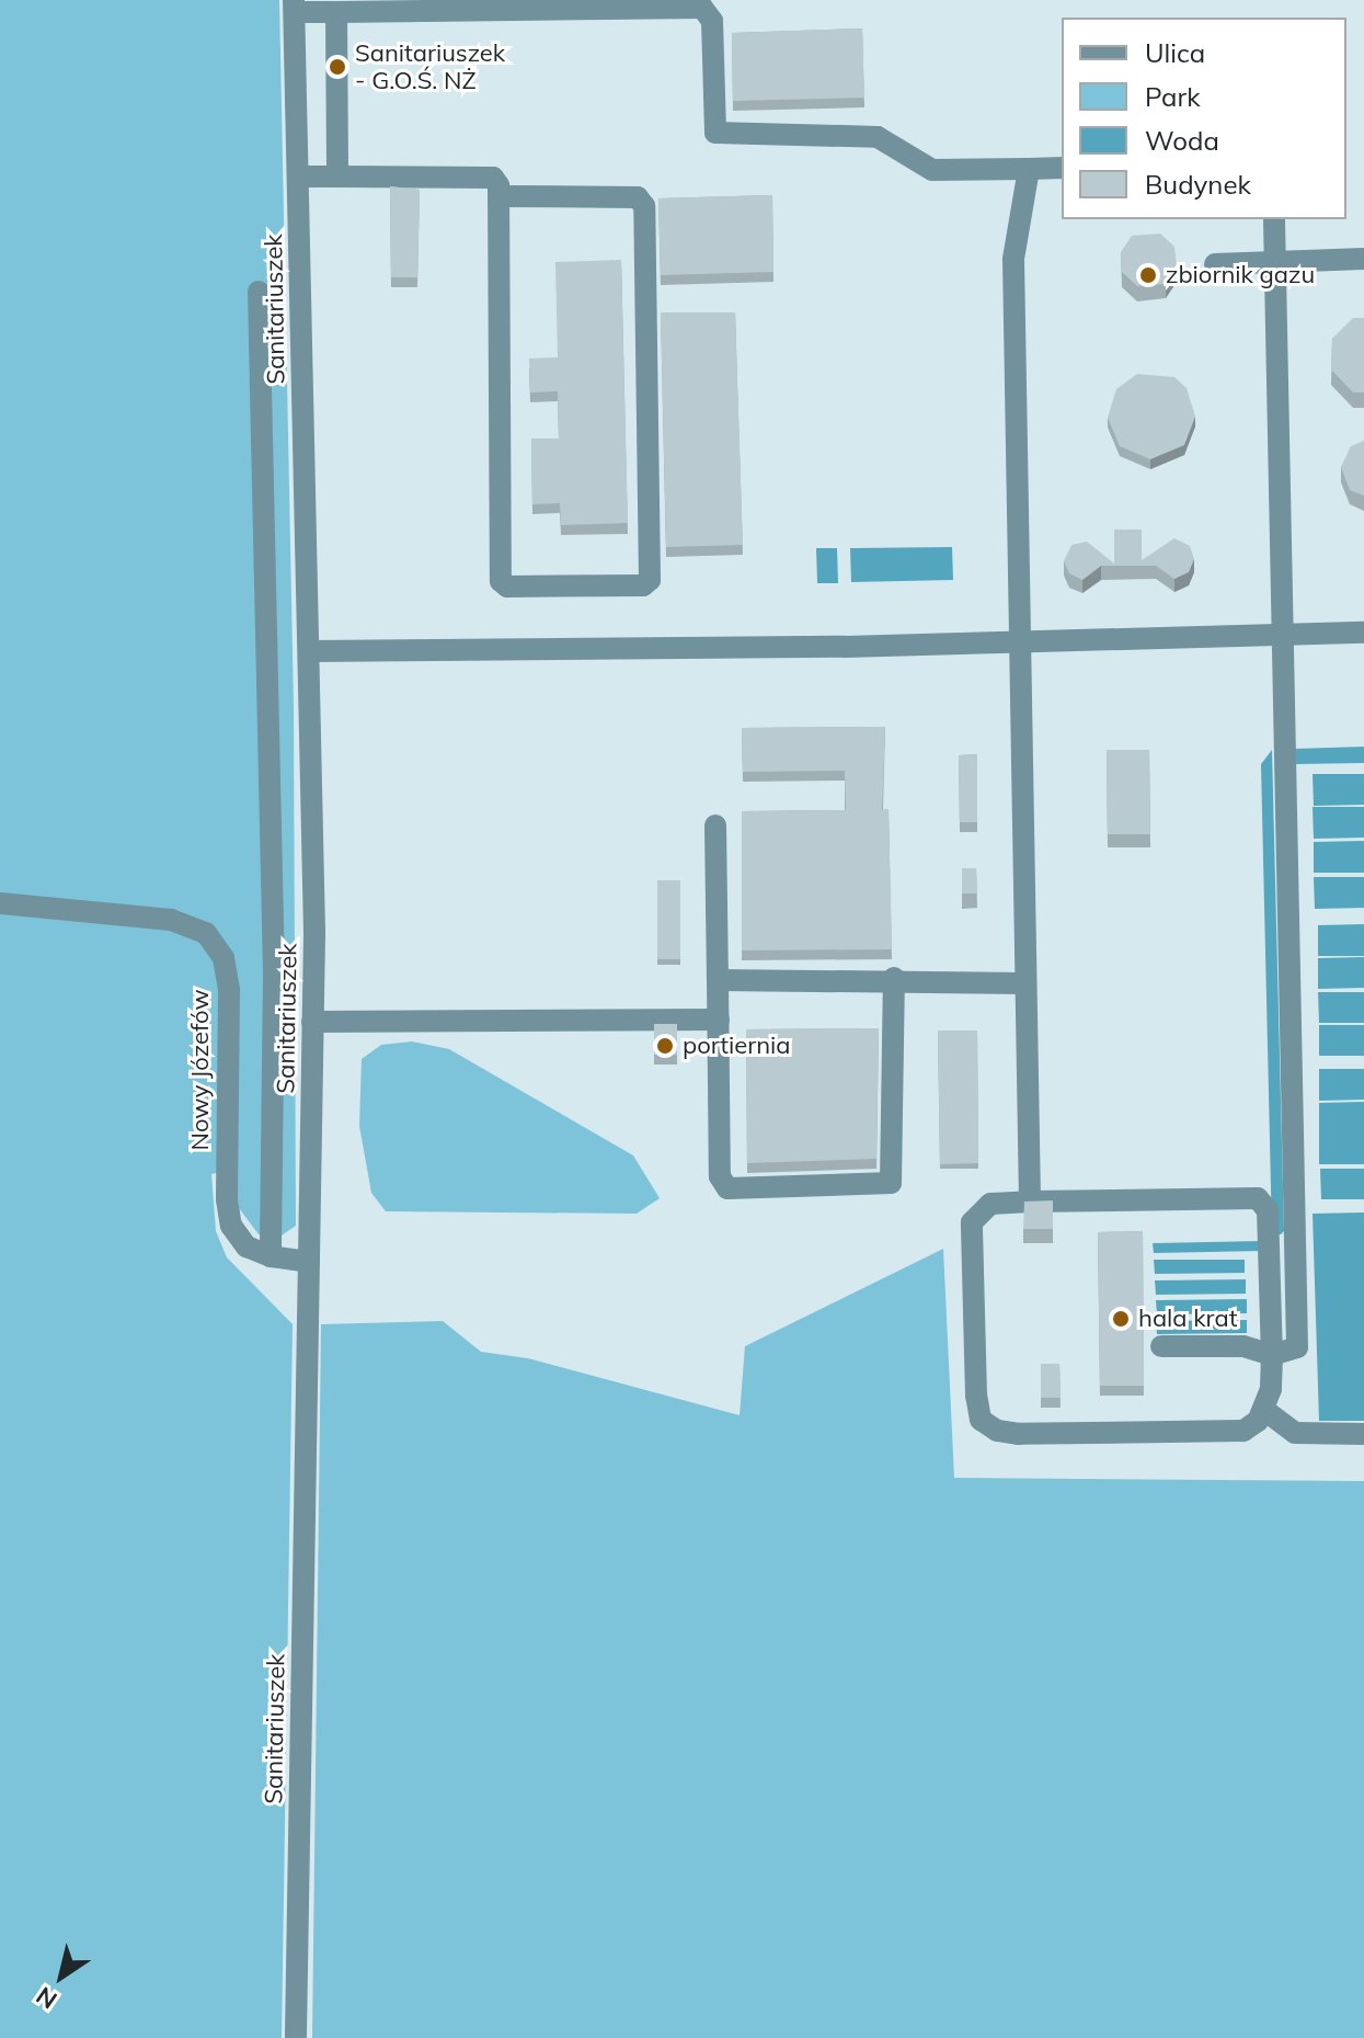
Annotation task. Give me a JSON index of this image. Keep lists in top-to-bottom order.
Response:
{
  "streets": {
    "street": ["Sanitariuszek", "Nowy Józefów"]
  },
  "crossings": [
    ["Sanitariuszek", "Nowy Józefów"]
  ],
  "places": [
    "Sanitariuszek - G.O.Ś. NŻ",
    "zbiornik gazu",
    "portiernia",
    "hala krat"
  ],
  "legend": [
    "Ulica",
    "Park",
    "Woda",
    "Budynek"
  ],
  "north": "bottom left"
}
